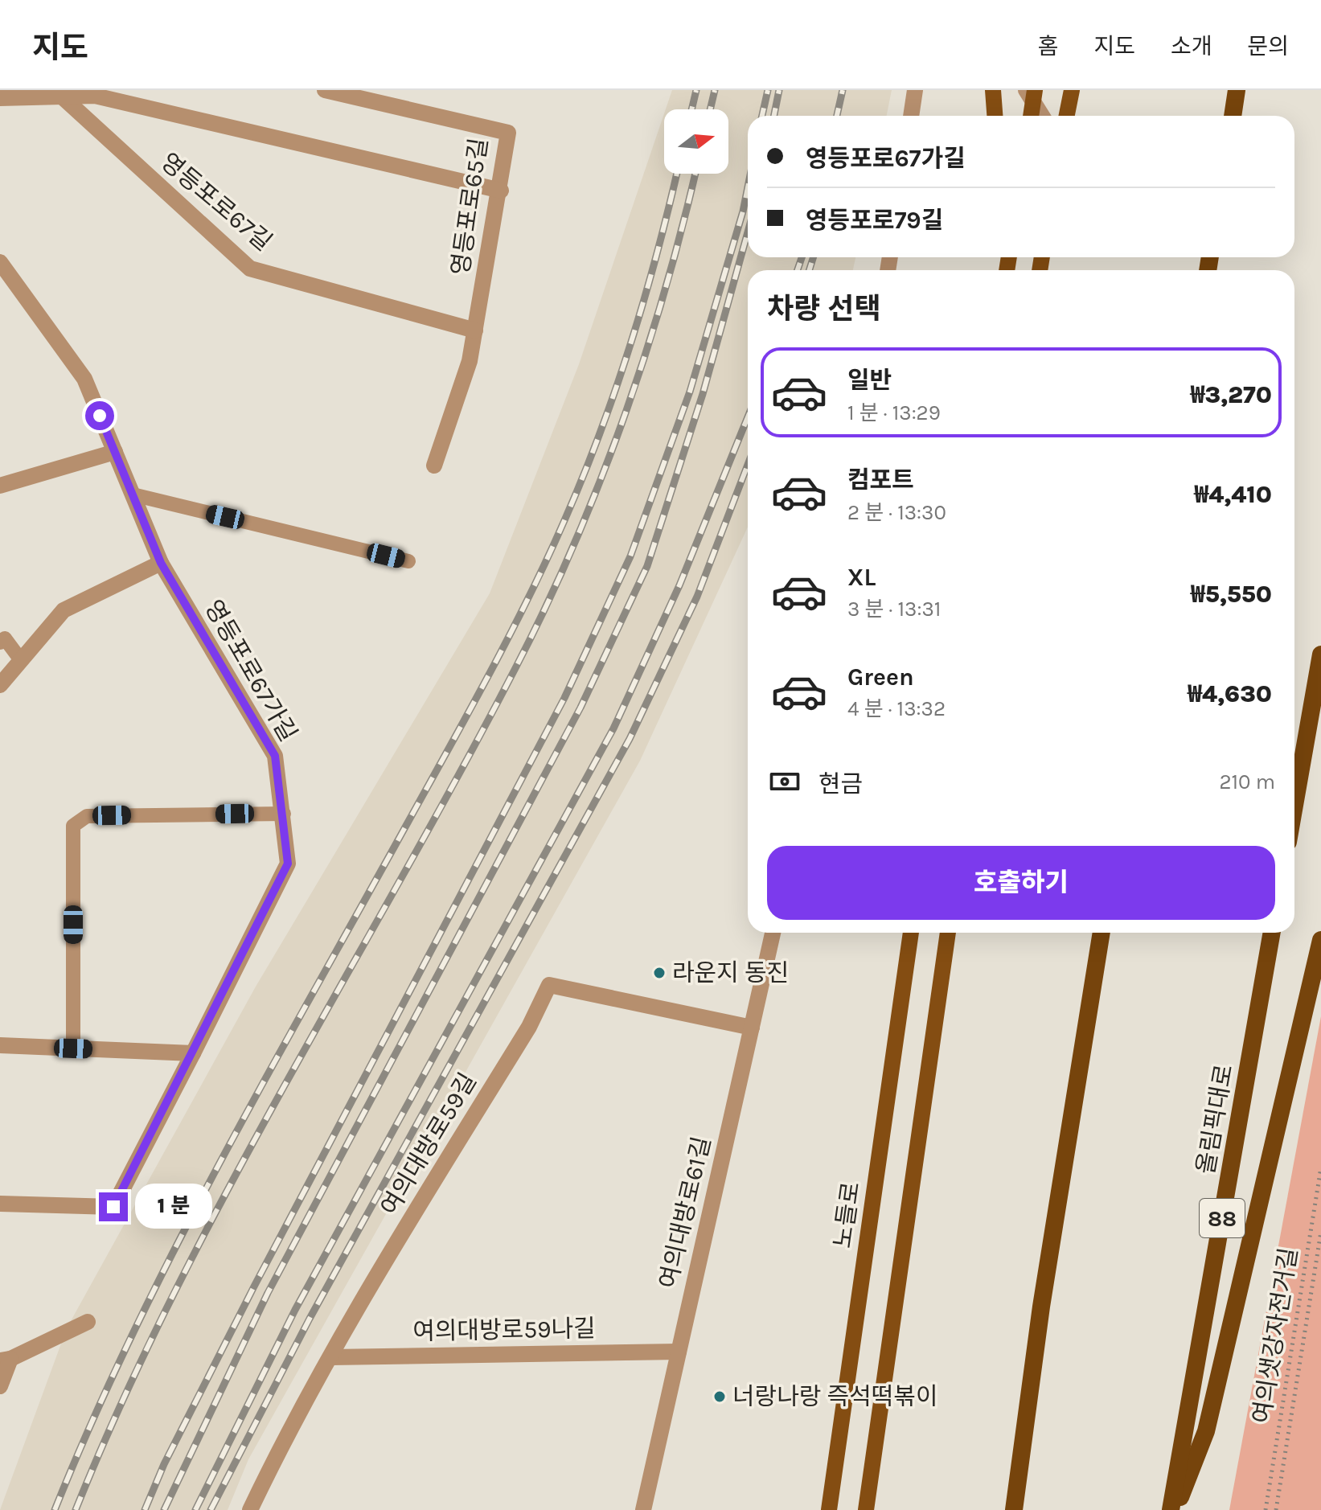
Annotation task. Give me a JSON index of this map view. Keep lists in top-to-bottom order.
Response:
{
  "streets": {
    "highway": ["올림픽대로", "88"],
    "main road": ["노들로"],
    "street": [
      "영등포로67길",
      "영등포로65길",
      "영등포로67가길",
      "여의대방로59길",
      "여의대방로61길",
      "여의대방로59나길"
    ],
    "path": ["여의샛강자전거길"]
  },
  "crossings": [
    ["영등포로67길", "영등포로65길"],
    ["여의대방로59길", "여의대방로61길"],
    ["여의대방로59길", "여의대방로59나길"],
    ["여의대방로61길", "여의대방로59나길"]
  ],
  "places": ["라운지 동진", "너랑나랑 즉석떡볶이"],
  "north": "right",
  "page": {
    "header": "지도",
    "nav": [
      "홈",
      "지도",
      "소개",
      "문의"
    ],
    "banner": ["영등포로67가길", "영등포로79길"],
    "heading": "차량 선택",
    "list": [
      {
        "name": "일반",
        "note": "1 분 · 13:29",
        "value": "₩3,270"
      },
      {
        "name": "컴포트",
        "note": "2 분 · 13:30",
        "value": "₩4,410"
      },
      {
        "name": "XL",
        "note": "3 분 · 13:31",
        "value": "₩5,550"
      },
      {
        "name": "Green",
        "note": "4 분 · 13:32",
        "value": "₩4,630"
      }
    ],
    "pay": ["현금", "210 m"],
    "buttons": "호출하기",
    "bubble": "1 분"
  }
}
